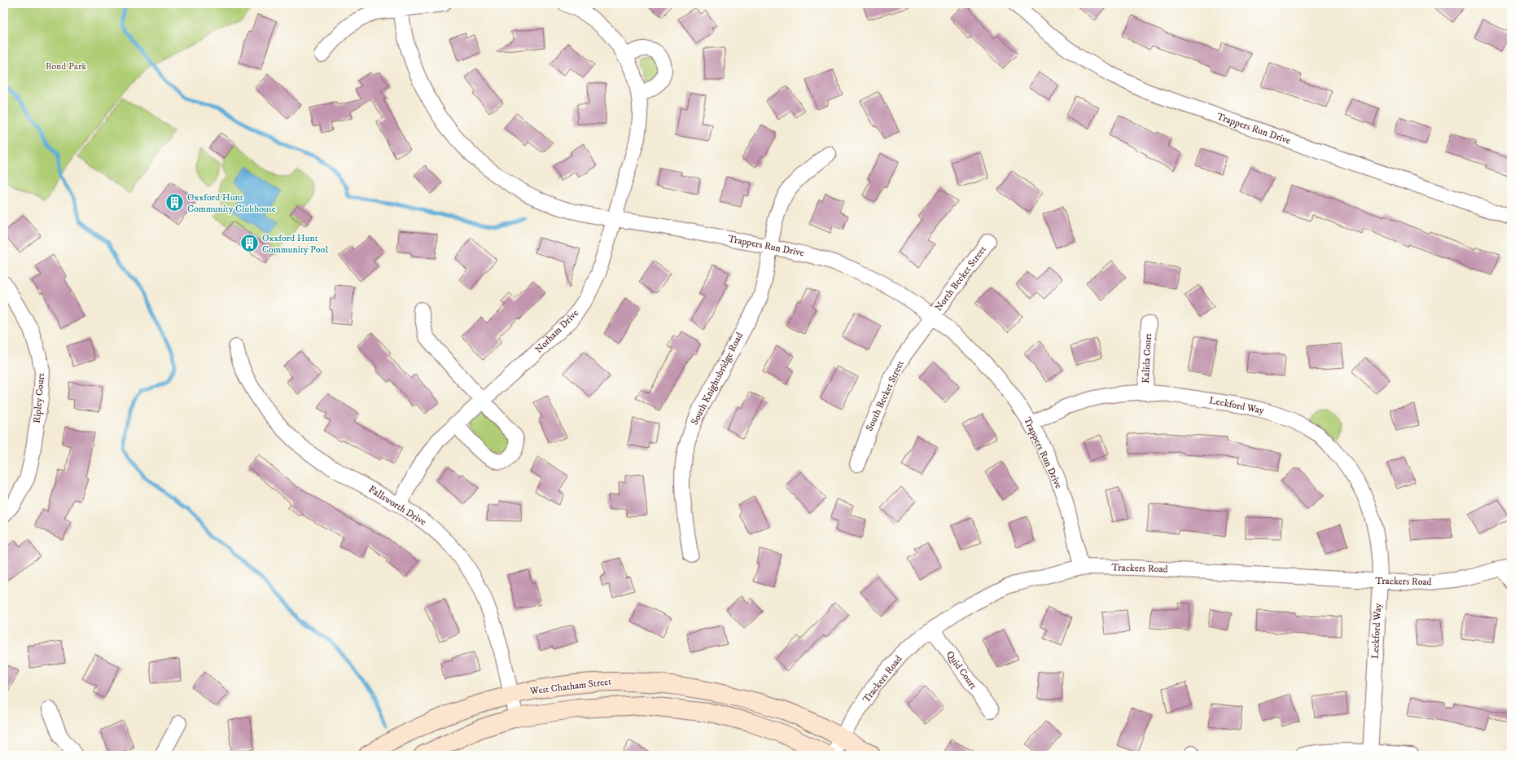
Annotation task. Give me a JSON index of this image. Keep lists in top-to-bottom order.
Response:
{
  "streets": {
    "street": [
      "Trappers Run Drive",
      "North Becket Street",
      "Norham Drive",
      "Kalida Court",
      "South Knightsbridge Road",
      "South Becket Street",
      "Ripley Court",
      "Leckford Way",
      "Fallsworth Drive",
      "Trackers Road",
      "Quid Court",
      "West Chatham Street"
    ]
  },
  "crossings": [
    ["Trappers Run Drive", "North Becket Street"],
    ["Trappers Run Drive", "Norham Drive"],
    ["Trappers Run Drive", "South Knightsbridge Road"],
    ["Trappers Run Drive", "South Becket Street"],
    ["Trappers Run Drive", "Leckford Way"],
    ["Trappers Run Drive", "Trackers Road"],
    ["North Becket Street", "South Becket Street"],
    ["Norham Drive", "Fallsworth Drive"],
    ["Kalida Court", "Leckford Way"],
    ["Leckford Way", "Trackers Road"],
    ["Fallsworth Drive", "West Chatham Street"],
    ["Trackers Road", "Quid Court"],
    ["Trackers Road", "West Chatham Street"]
  ],
  "parks": ["Bond Park"],
  "places": {
    "building": ["Oxxford Hunt Community Clubhouse", "Oxxford Hunt Community Pool"]
  }
}
